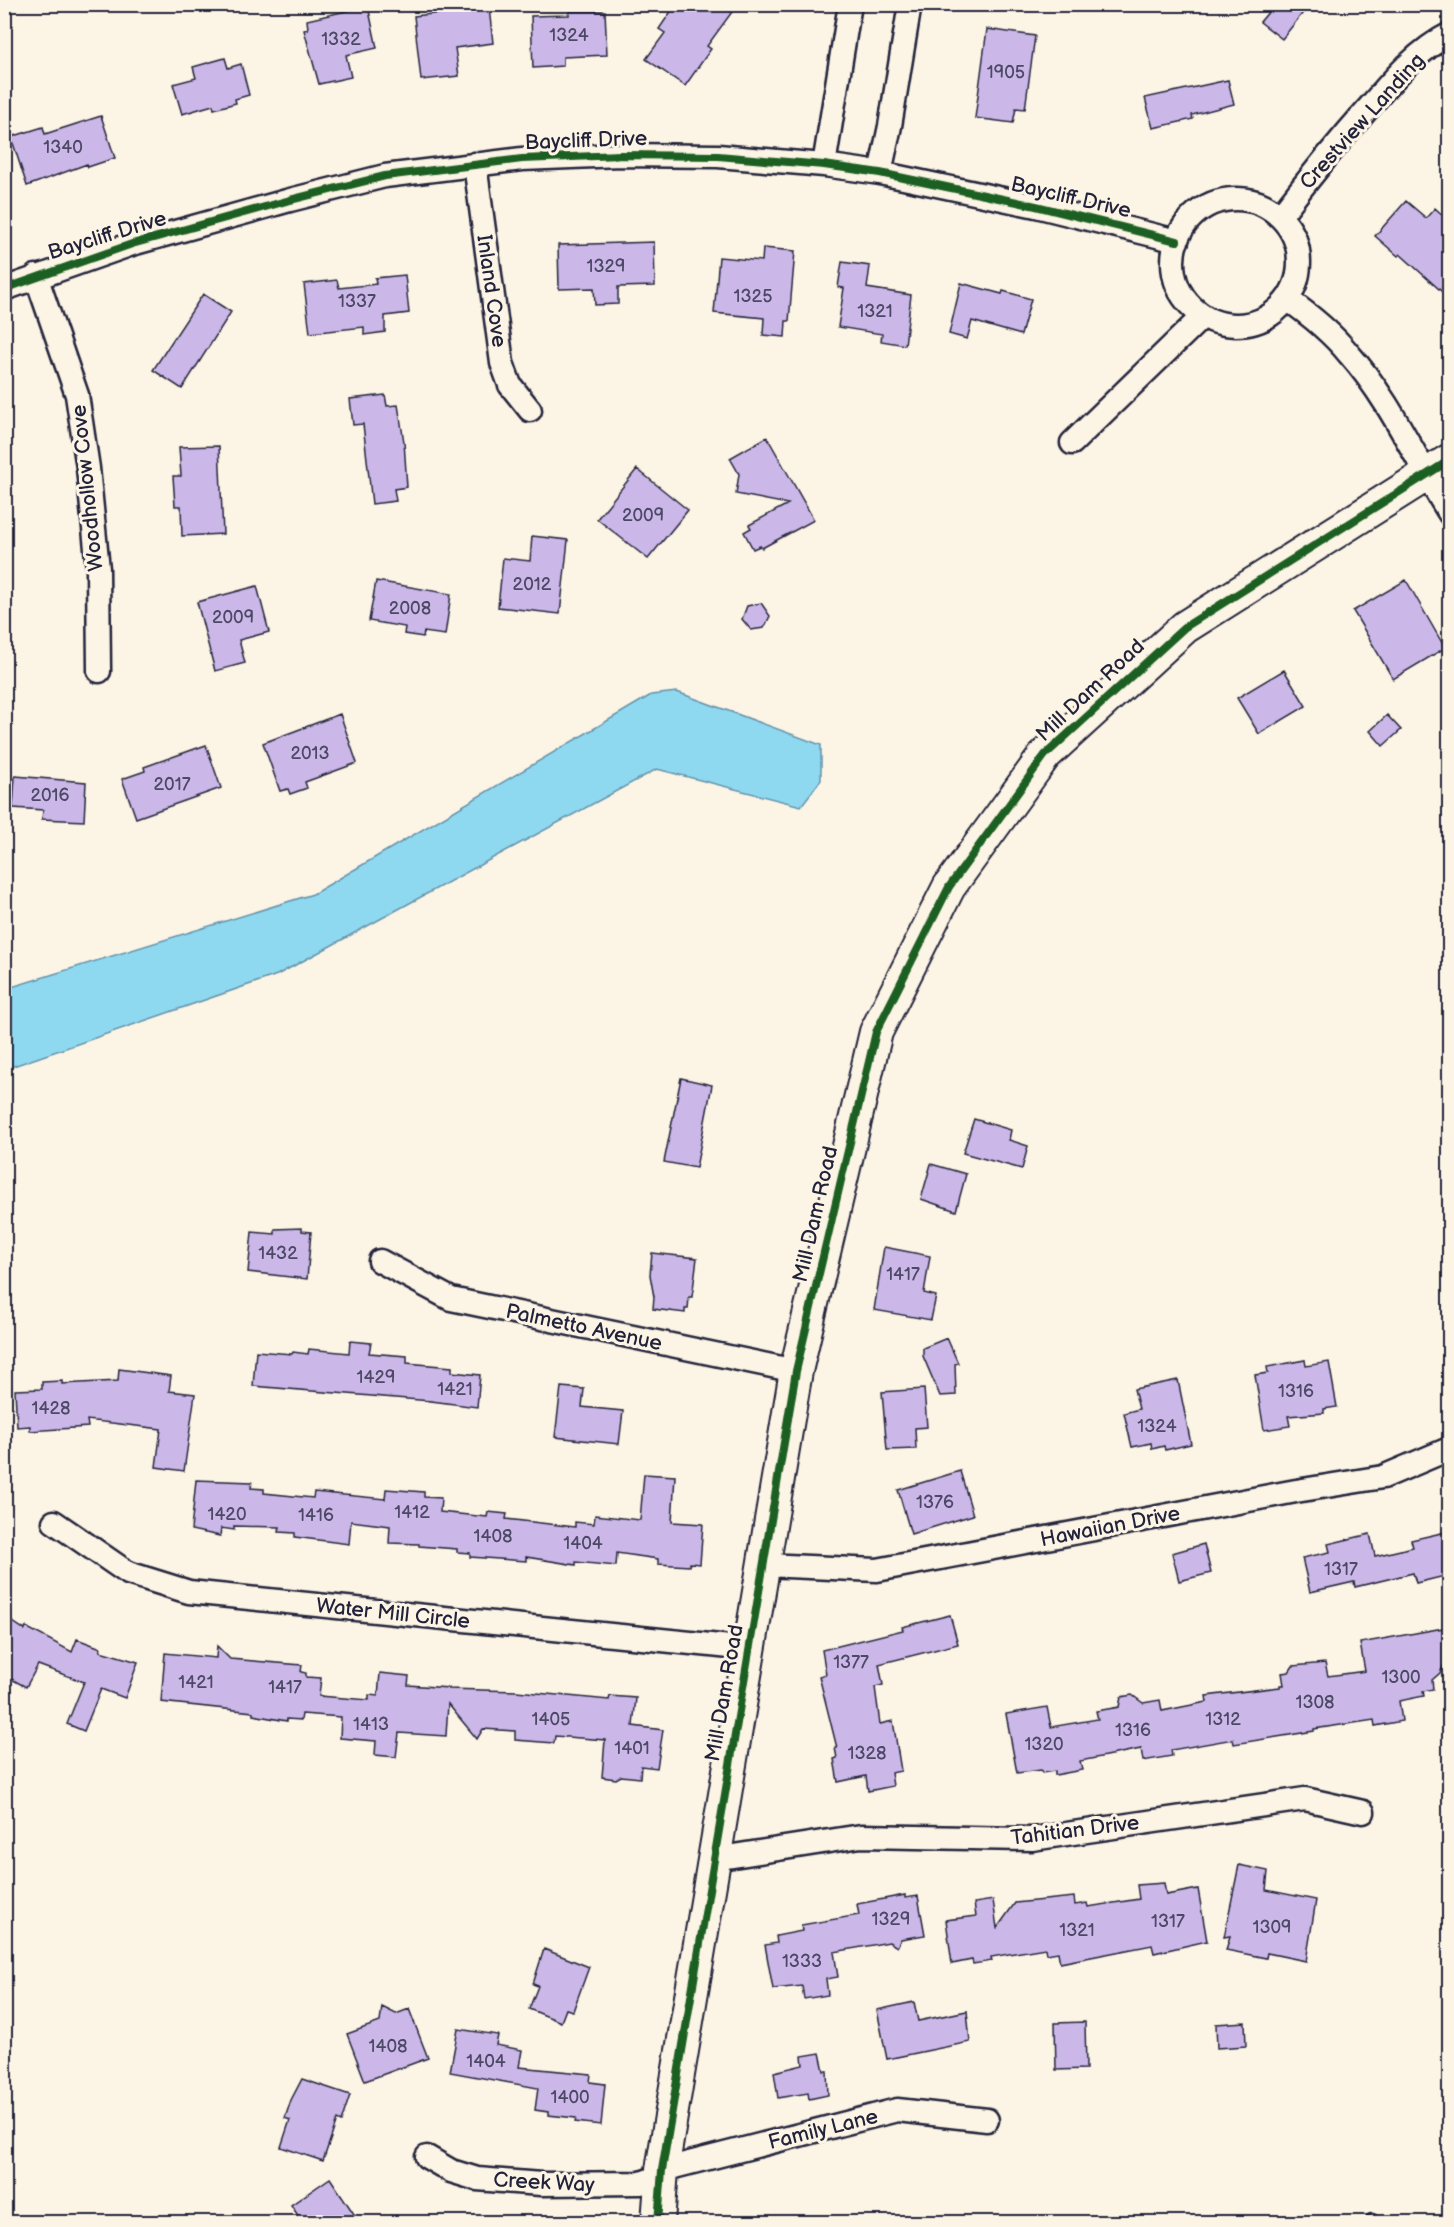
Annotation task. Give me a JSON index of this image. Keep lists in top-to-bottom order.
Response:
{
  "streets": {
    "street": [
      "Crestview Landing",
      "Baycliff Drive",
      "Inland Cove",
      "Woodhollow Cove",
      "Mill Dam Road",
      "Palmetto Avenue",
      "Hawaiian Drive",
      "Water Mill Circle",
      "Tahitian Drive",
      "Family Lane",
      "Creek Way"
    ]
  },
  "crossings": [
    ["Crestview Landing", "Baycliff Drive"],
    ["Baycliff Drive", "Inland Cove"],
    ["Baycliff Drive", "Woodhollow Cove"],
    ["Mill Dam Road", "Palmetto Avenue"],
    ["Mill Dam Road", "Hawaiian Drive"],
    ["Mill Dam Road", "Water Mill Circle"],
    ["Mill Dam Road", "Tahitian Drive"],
    ["Mill Dam Road", "Family Lane"],
    ["Mill Dam Road", "Creek Way"],
    ["Family Lane", "Creek Way"]
  ],
  "house_numbers": [
    "1324",
    "1332",
    "1905",
    "1340",
    "1329",
    "1325",
    "1337",
    "1321",
    "2009",
    "2012",
    "2008",
    "2009",
    "2013",
    "2017",
    "2016",
    "1432",
    "1417",
    "1429",
    "1421",
    "1316",
    "1428",
    "1324",
    "1376",
    "1412",
    "1420",
    "1416",
    "1408",
    "1404",
    "1317",
    "1377",
    "1300",
    "1421",
    "1417",
    "1308",
    "1405",
    "1312",
    "1413",
    "1316",
    "1320",
    "1401",
    "1328",
    "1329",
    "1317",
    "1309",
    "1321",
    "1333",
    "1408",
    "1404",
    "1400"
  ]
}
